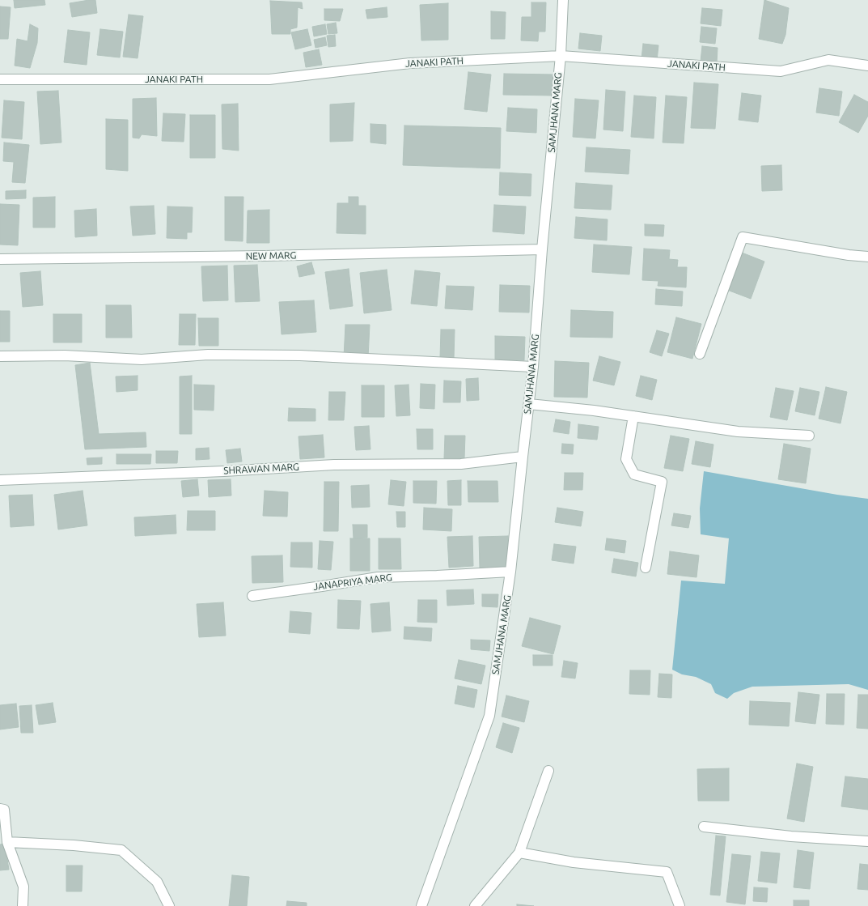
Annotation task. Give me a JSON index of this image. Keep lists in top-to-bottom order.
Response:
{
  "streets": {
    "street": [
      "JANAKI PATH",
      "SAMJHANA MARG",
      "NEW MARG",
      "SHRAWAN MARG",
      "JANAPRIYA MARG"
    ]
  },
  "crossings": [
    ["JANAKI PATH", "SAMJHANA MARG"],
    ["SAMJHANA MARG", "NEW MARG"],
    ["SAMJHANA MARG", "SHRAWAN MARG"],
    ["SAMJHANA MARG", "JANAPRIYA MARG"]
  ]
}
